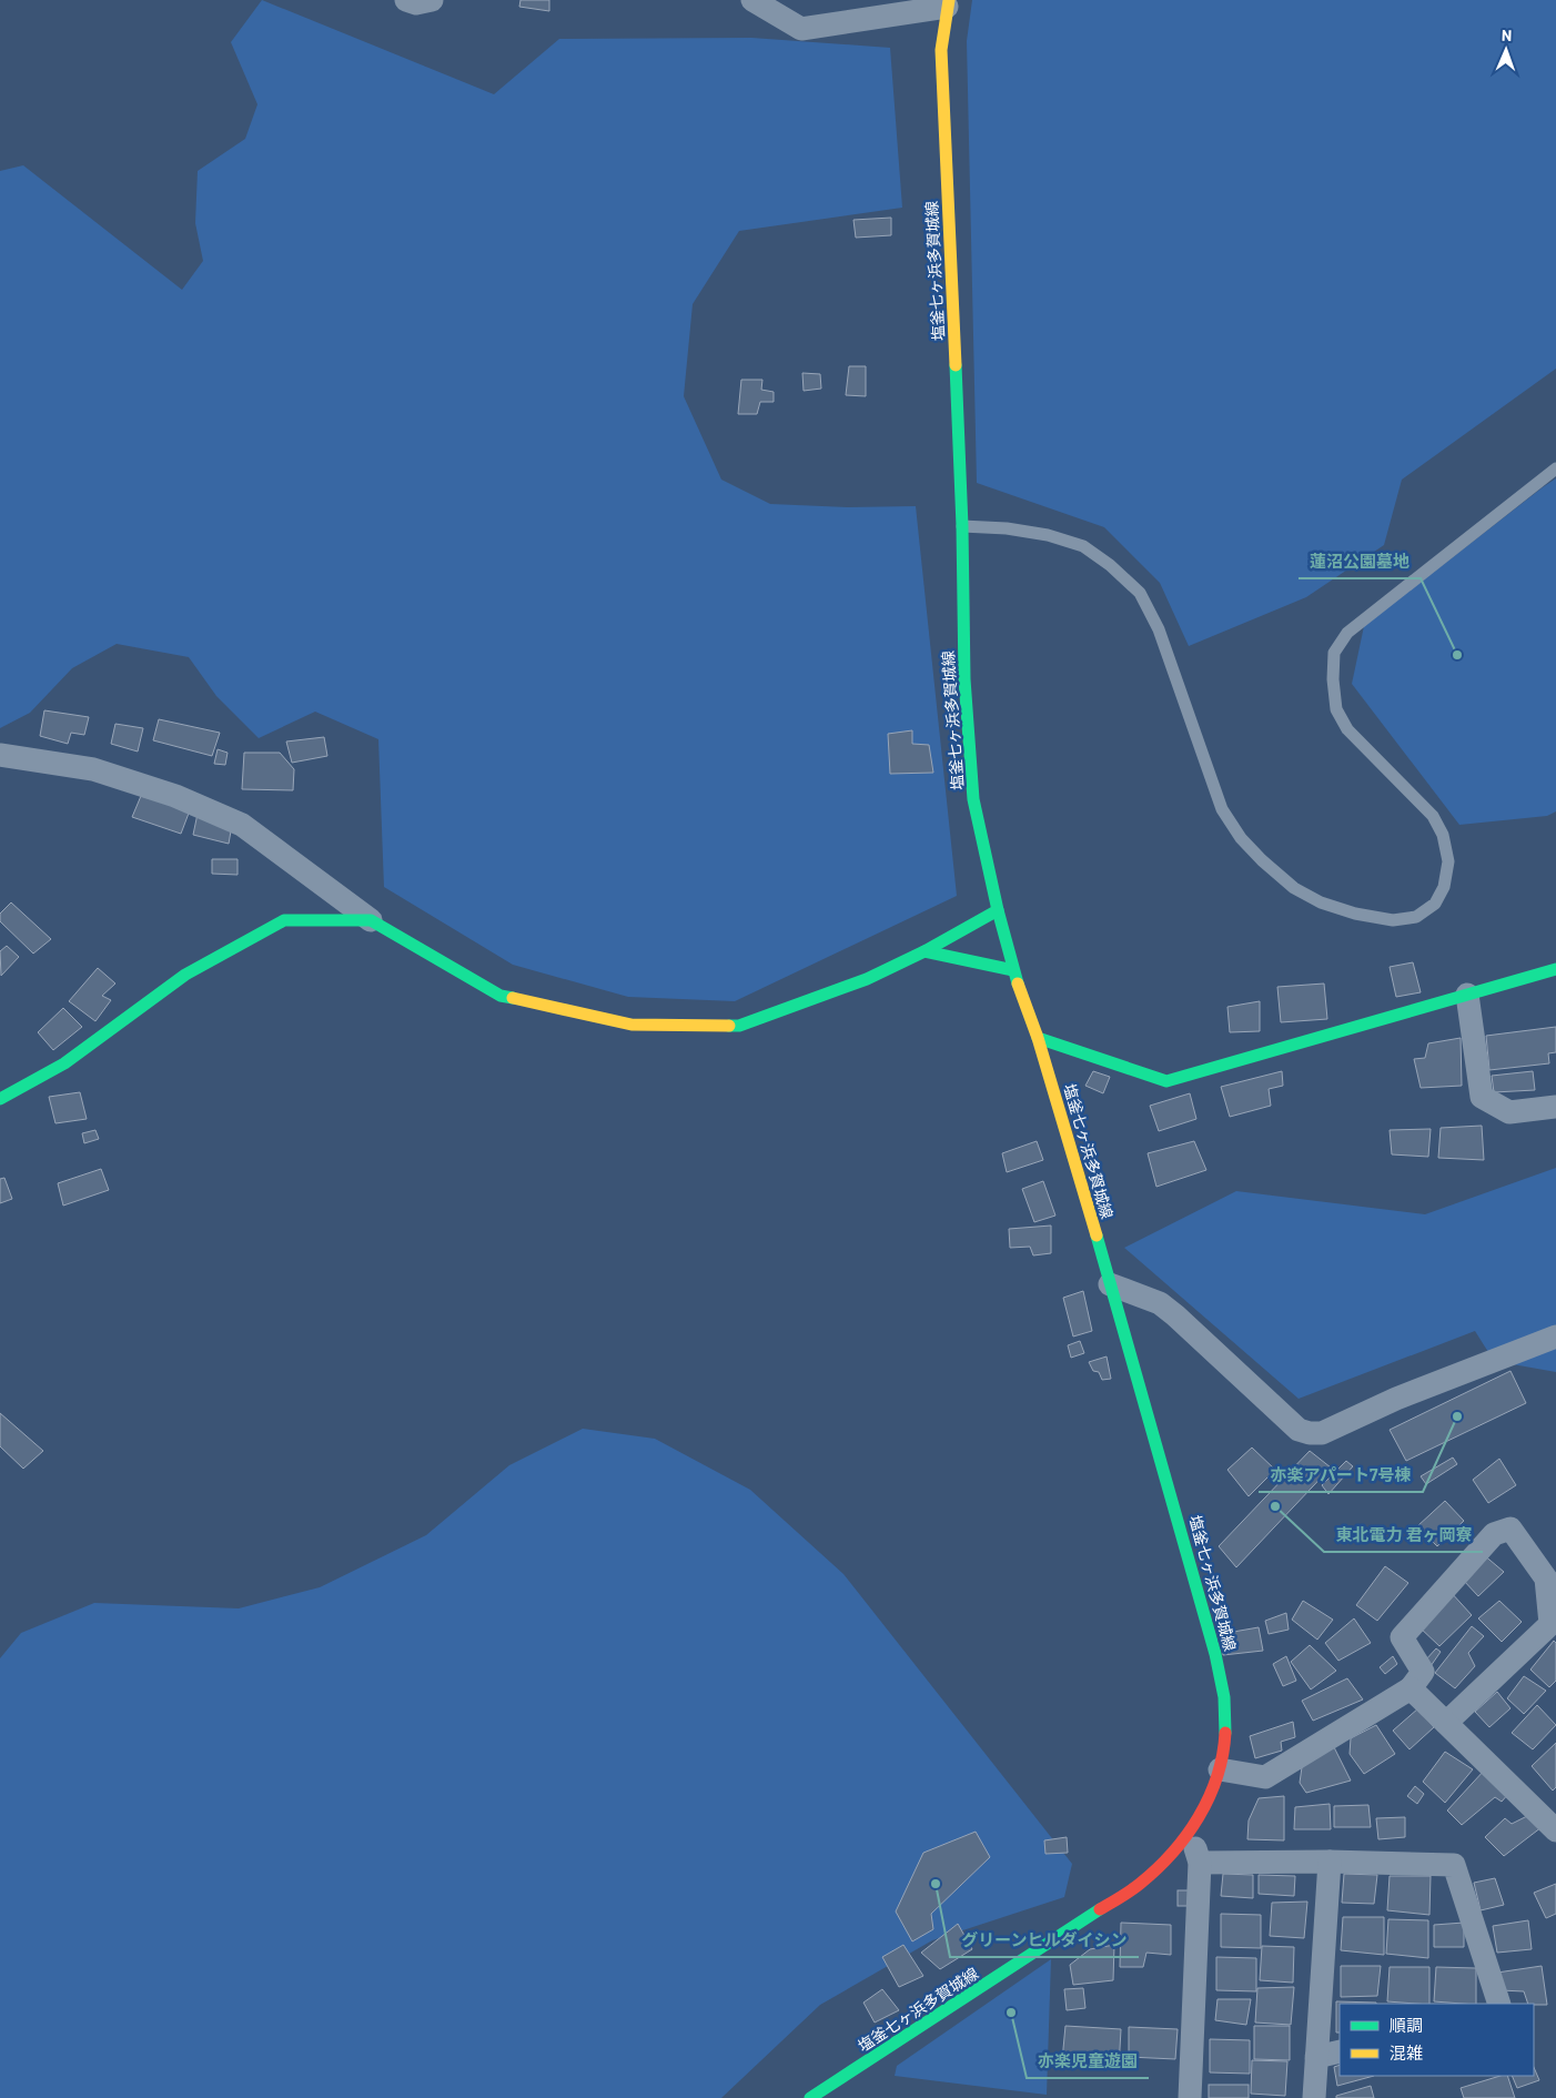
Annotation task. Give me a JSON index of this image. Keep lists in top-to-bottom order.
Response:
{
  "streets": {
    "main road": ["塩釜七ヶ浜多賀城線"]
  },
  "places": [
    "蓮沼公園墓地",
    "亦楽アパート7号棟",
    "東北電力 君ヶ岡寮",
    "グリーンヒルダイシン",
    "亦楽児童遊園"
  ],
  "legend": ["順調", "混雑"],
  "north": "top"
}
